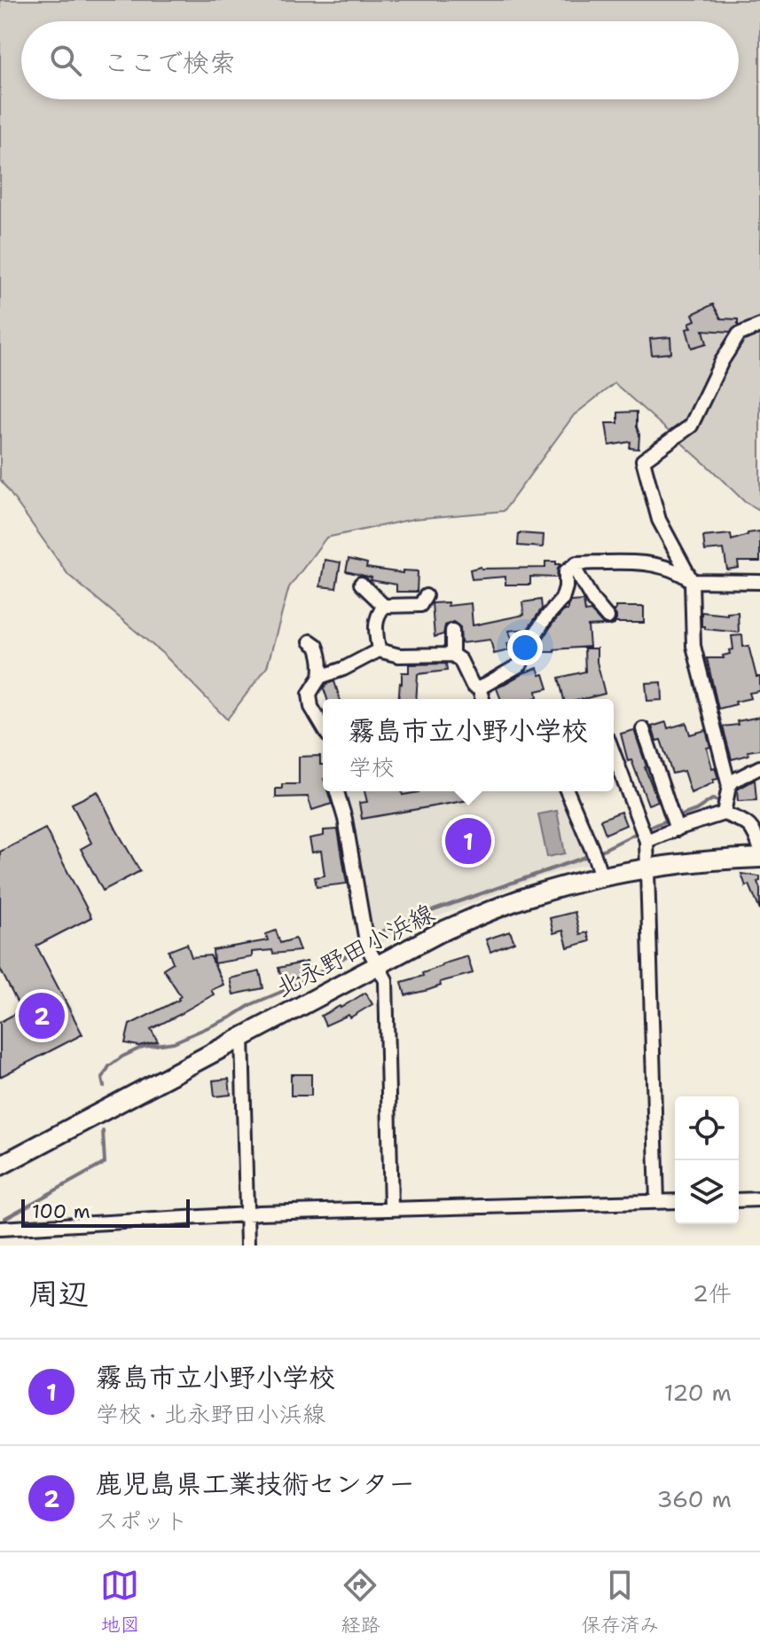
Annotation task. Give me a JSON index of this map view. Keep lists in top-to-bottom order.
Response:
{
  "streets": {
    "main road": ["北永野田小浜線"]
  },
  "scale_bar": "100 m",
  "page": {
    "search": "ここで検索",
    "popup": ["霧島市立小野小学校", "学校"],
    "pins": ["1", "2"],
    "scale": "100 m",
    "heading": ["周辺", "2件"],
    "list": [
      {
        "mark": "1",
        "name": "霧島市立小野小学校",
        "note": "学校 · 北永野田小浜線",
        "value": "120 m"
      },
      {
        "mark": "2",
        "name": "鹿児島県工業技術センター",
        "note": "スポット",
        "value": "360 m"
      }
    ],
    "nav": ["地図", "経路", "保存済み"]
  }
}
